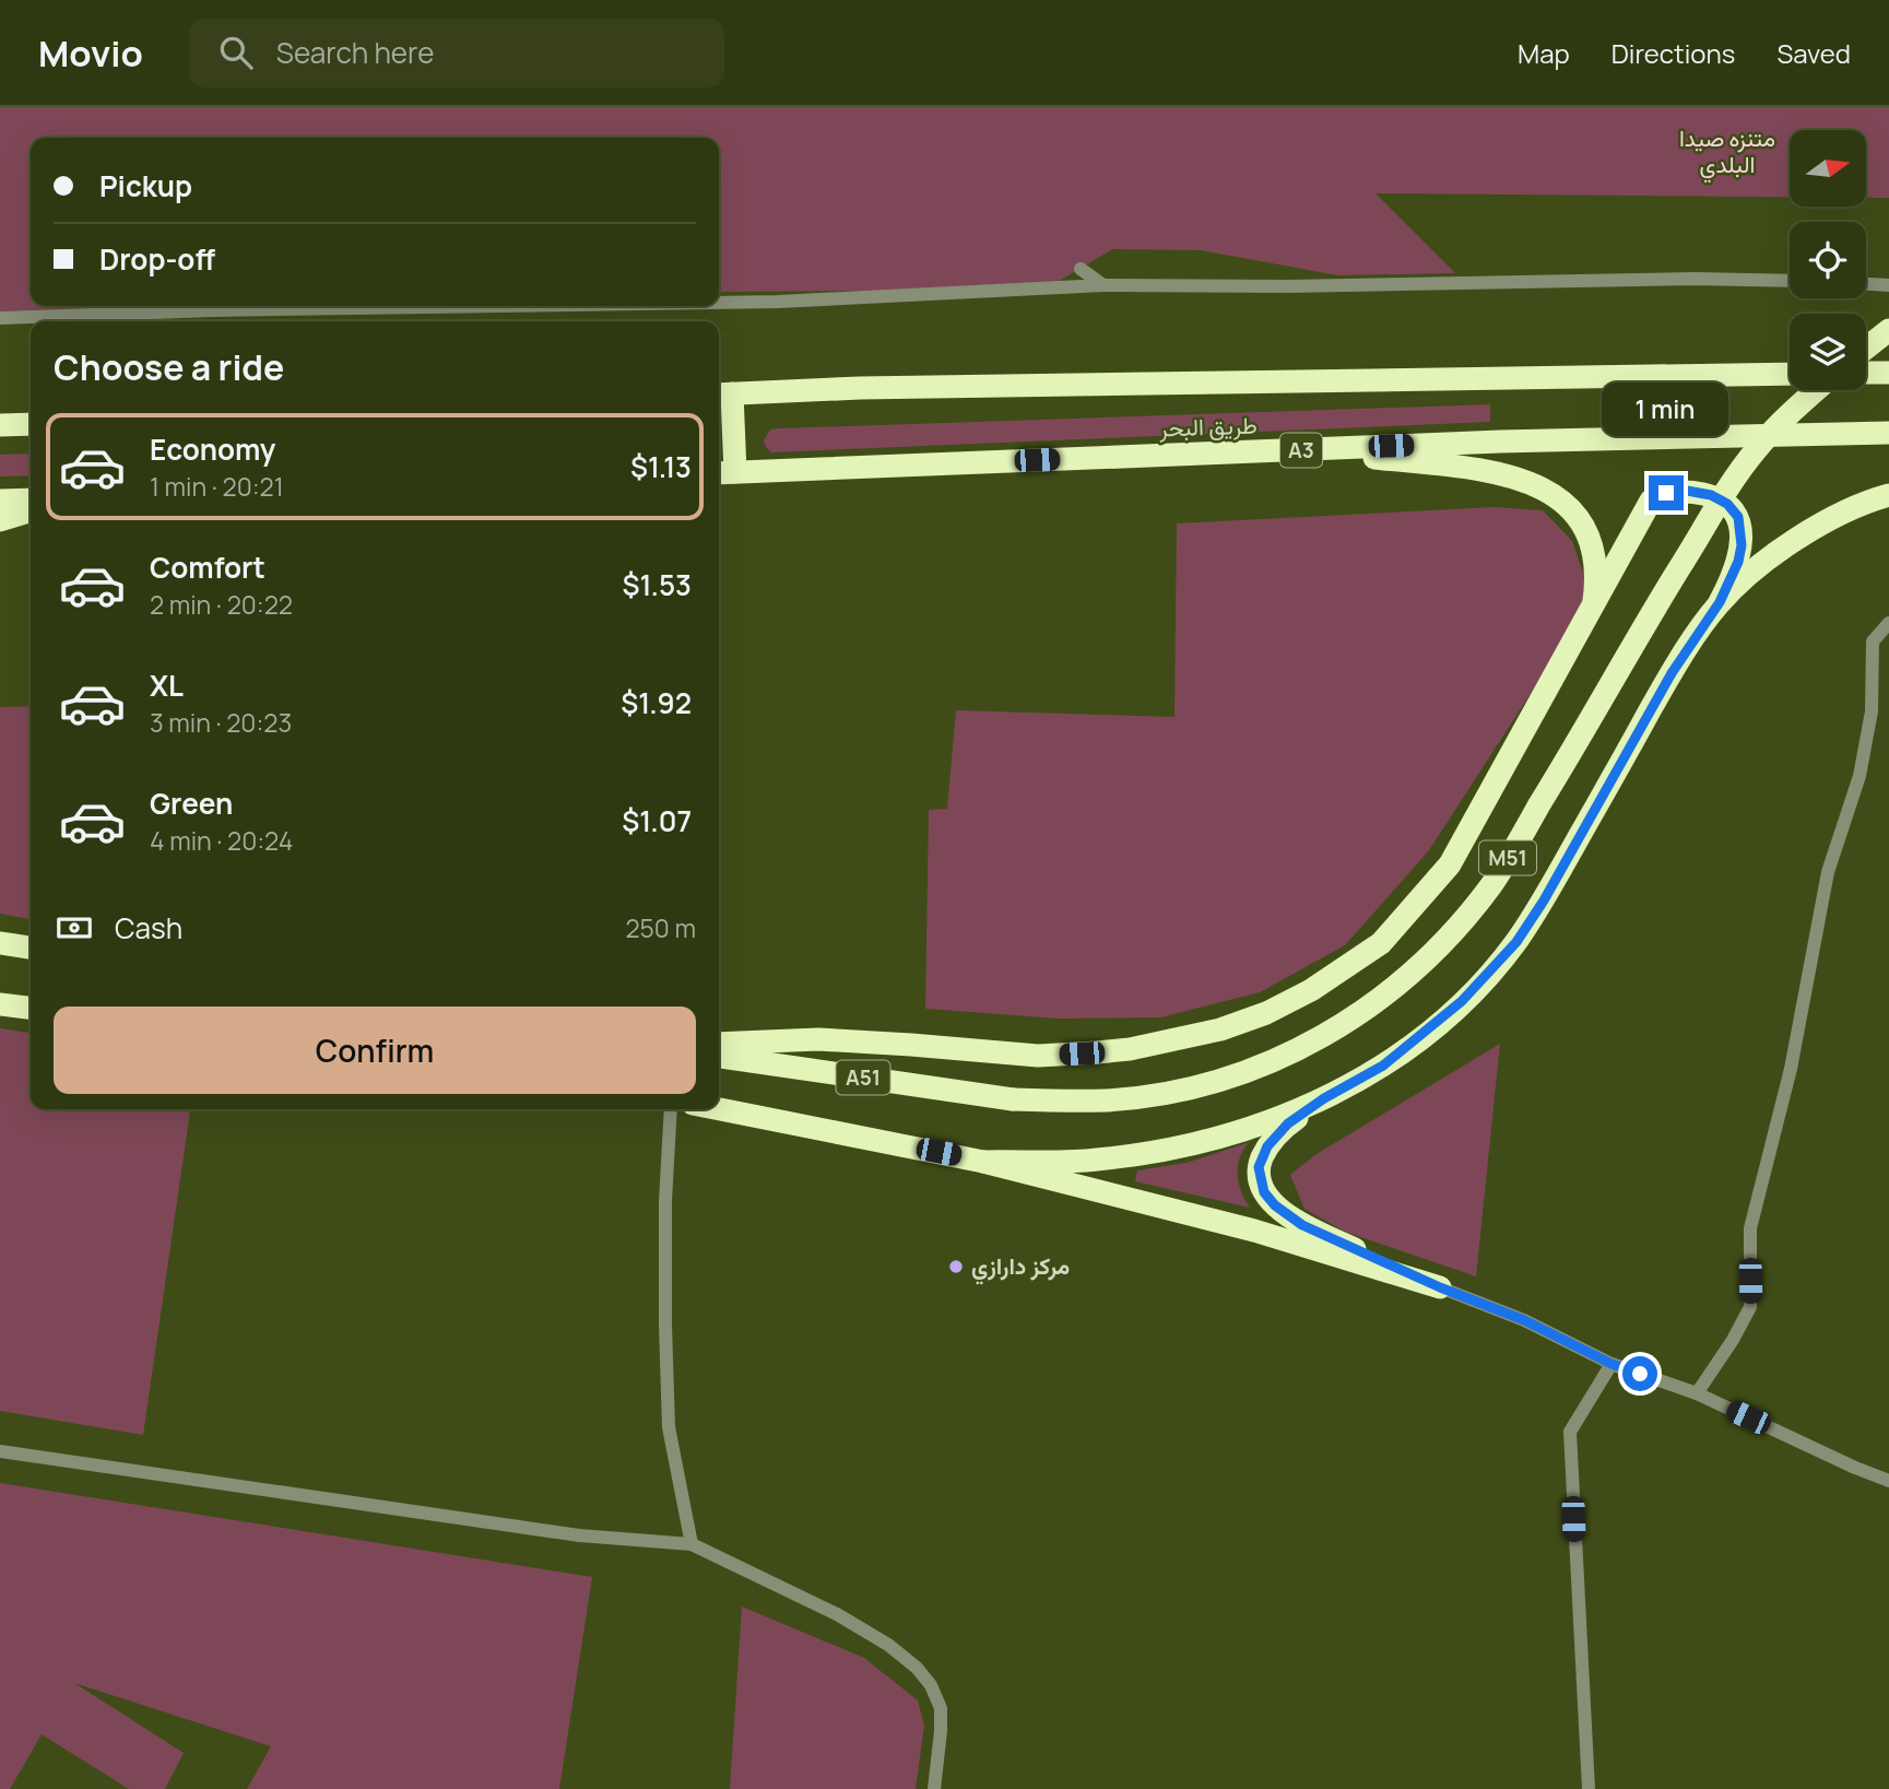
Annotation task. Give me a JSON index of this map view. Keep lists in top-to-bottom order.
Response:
{
  "streets": {
    "highway": [
      "طريق البحر",
      "A3",
      "M51",
      "A51"
    ]
  },
  "crossings": [
    ["M51", "A51"]
  ],
  "parks": ["متنزه صيدا البلدي"],
  "places": ["مركز دارازي"],
  "north": "right",
  "page": {
    "header": "Movio",
    "search": "Search here",
    "nav": ["Map", "Directions", "Saved"],
    "banner": ["Pickup", "Drop-off"],
    "heading": "Choose a ride",
    "bubble": "1 min",
    "list": [
      {
        "name": "Economy",
        "note": "1 min · 20:21",
        "value": "$1.13"
      },
      {
        "name": "Comfort",
        "note": "2 min · 20:22",
        "value": "$1.53"
      },
      {
        "name": "XL",
        "note": "3 min · 20:23",
        "value": "$1.92"
      },
      {
        "name": "Green",
        "note": "4 min · 20:24",
        "value": "$1.07"
      }
    ],
    "pay": ["Cash", "250 m"],
    "buttons": "Confirm"
  }
}
